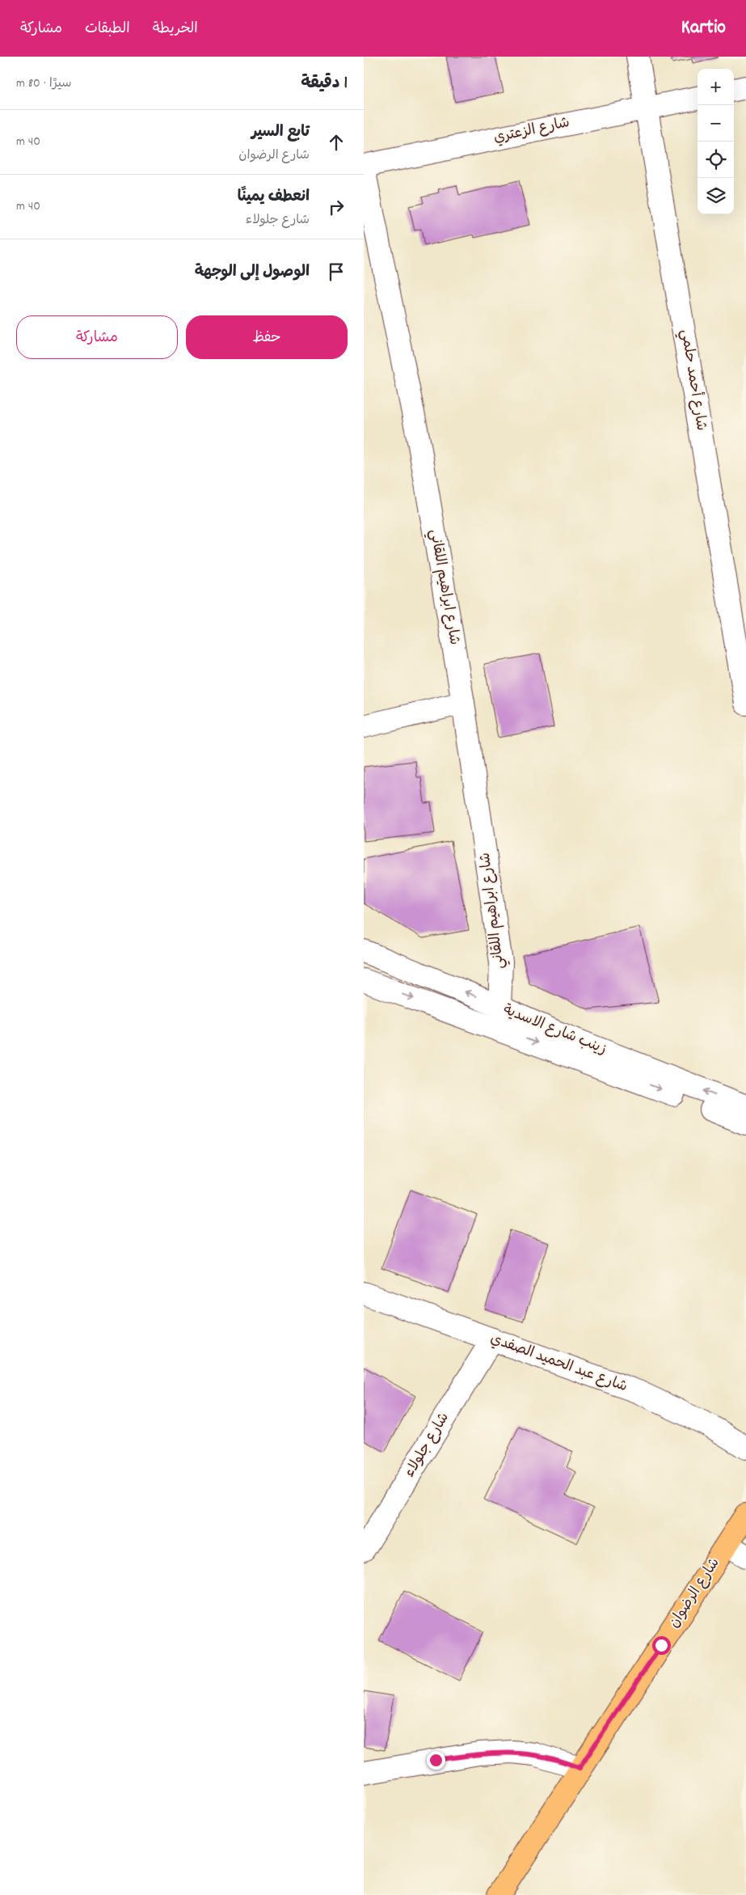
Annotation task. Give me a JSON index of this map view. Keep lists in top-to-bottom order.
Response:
{
  "streets": {
    "main road": ["شارع الرضوان"],
    "street": [
      "شارع الزعتري",
      "شارع أحمد حلمي",
      "شارع ابراهيم اللقاني",
      "زينب شارع الاسدية",
      "شارع عبد الحميد الصفدي",
      "شارع جلولاء"
    ]
  },
  "crossings": [
    ["شارع الزعتري", "شارع أحمد حلمي"],
    ["شارع ابراهيم اللقاني", "زينب شارع الاسدية"],
    ["شارع عبد الحميد الصفدي", "شارع جلولاء"]
  ],
  "page": {
    "header": "Kartio",
    "nav": ["الخريطة", "الطبقات", "مشاركة"],
    "heading": ["1 دقيقة", "سيرًا · 80 m"],
    "map_buttons": ["+", "−"],
    "list": [
      ["تابع السير", "شارع الرضوان", "40 m"],
      ["انعطف يمينًا", "شارع جلولاء", "40 m"],
      "الوصول إلى الوجهة"
    ],
    "buttons": ["حفظ", "مشاركة"]
  }
}
